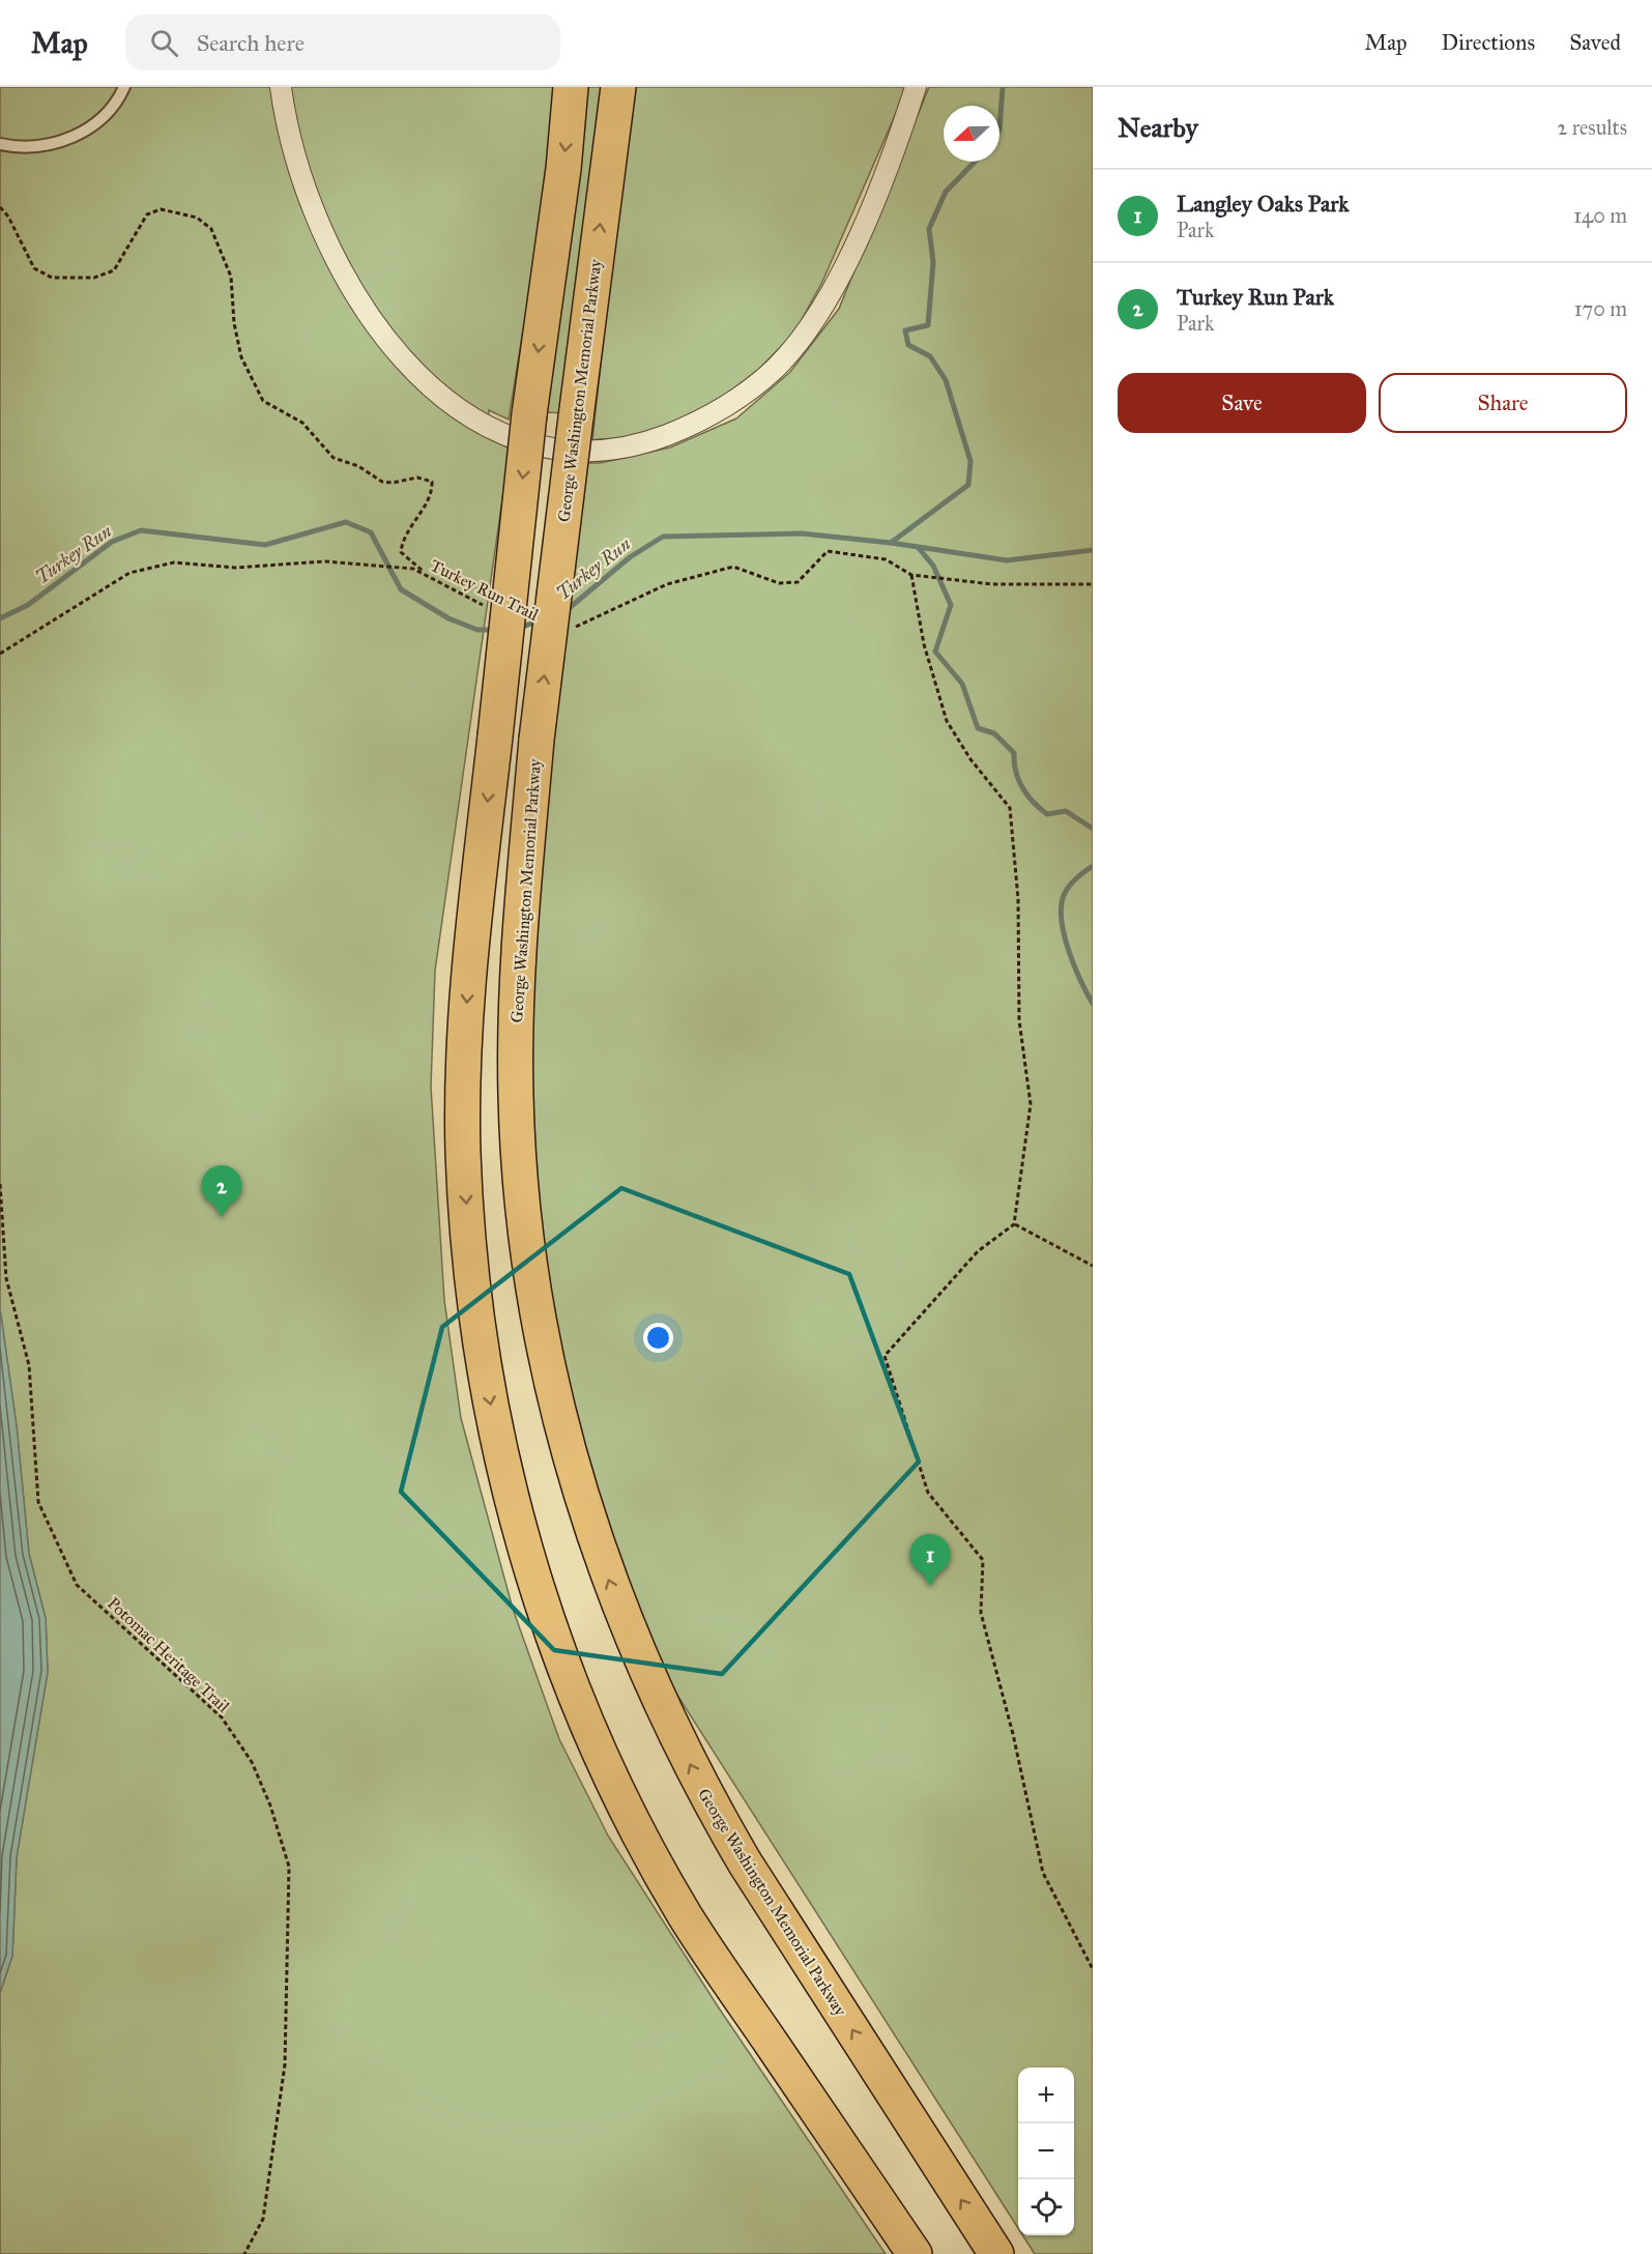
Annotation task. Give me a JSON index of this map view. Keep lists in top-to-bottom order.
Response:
{
  "streets": {
    "highway": ["George Washington Memorial Parkway"],
    "path": ["Turkey Run Trail", "Potomac Heritage Trail"]
  },
  "water": ["Turkey Run"],
  "north": "left",
  "page": {
    "header": "Map",
    "search": "Search here",
    "nav": ["Map", "Directions", "Saved"],
    "heading": ["Nearby", "2 results"],
    "list": [
      {
        "mark": "1",
        "name": "Langley Oaks Park",
        "note": "Park",
        "value": "140 m"
      },
      {
        "mark": "2",
        "name": "Turkey Run Park",
        "note": "Park",
        "value": "170 m"
      }
    ],
    "buttons": ["Save", "Share"],
    "pins": ["2", "1"],
    "map_buttons": ["+", "−"]
  }
}
